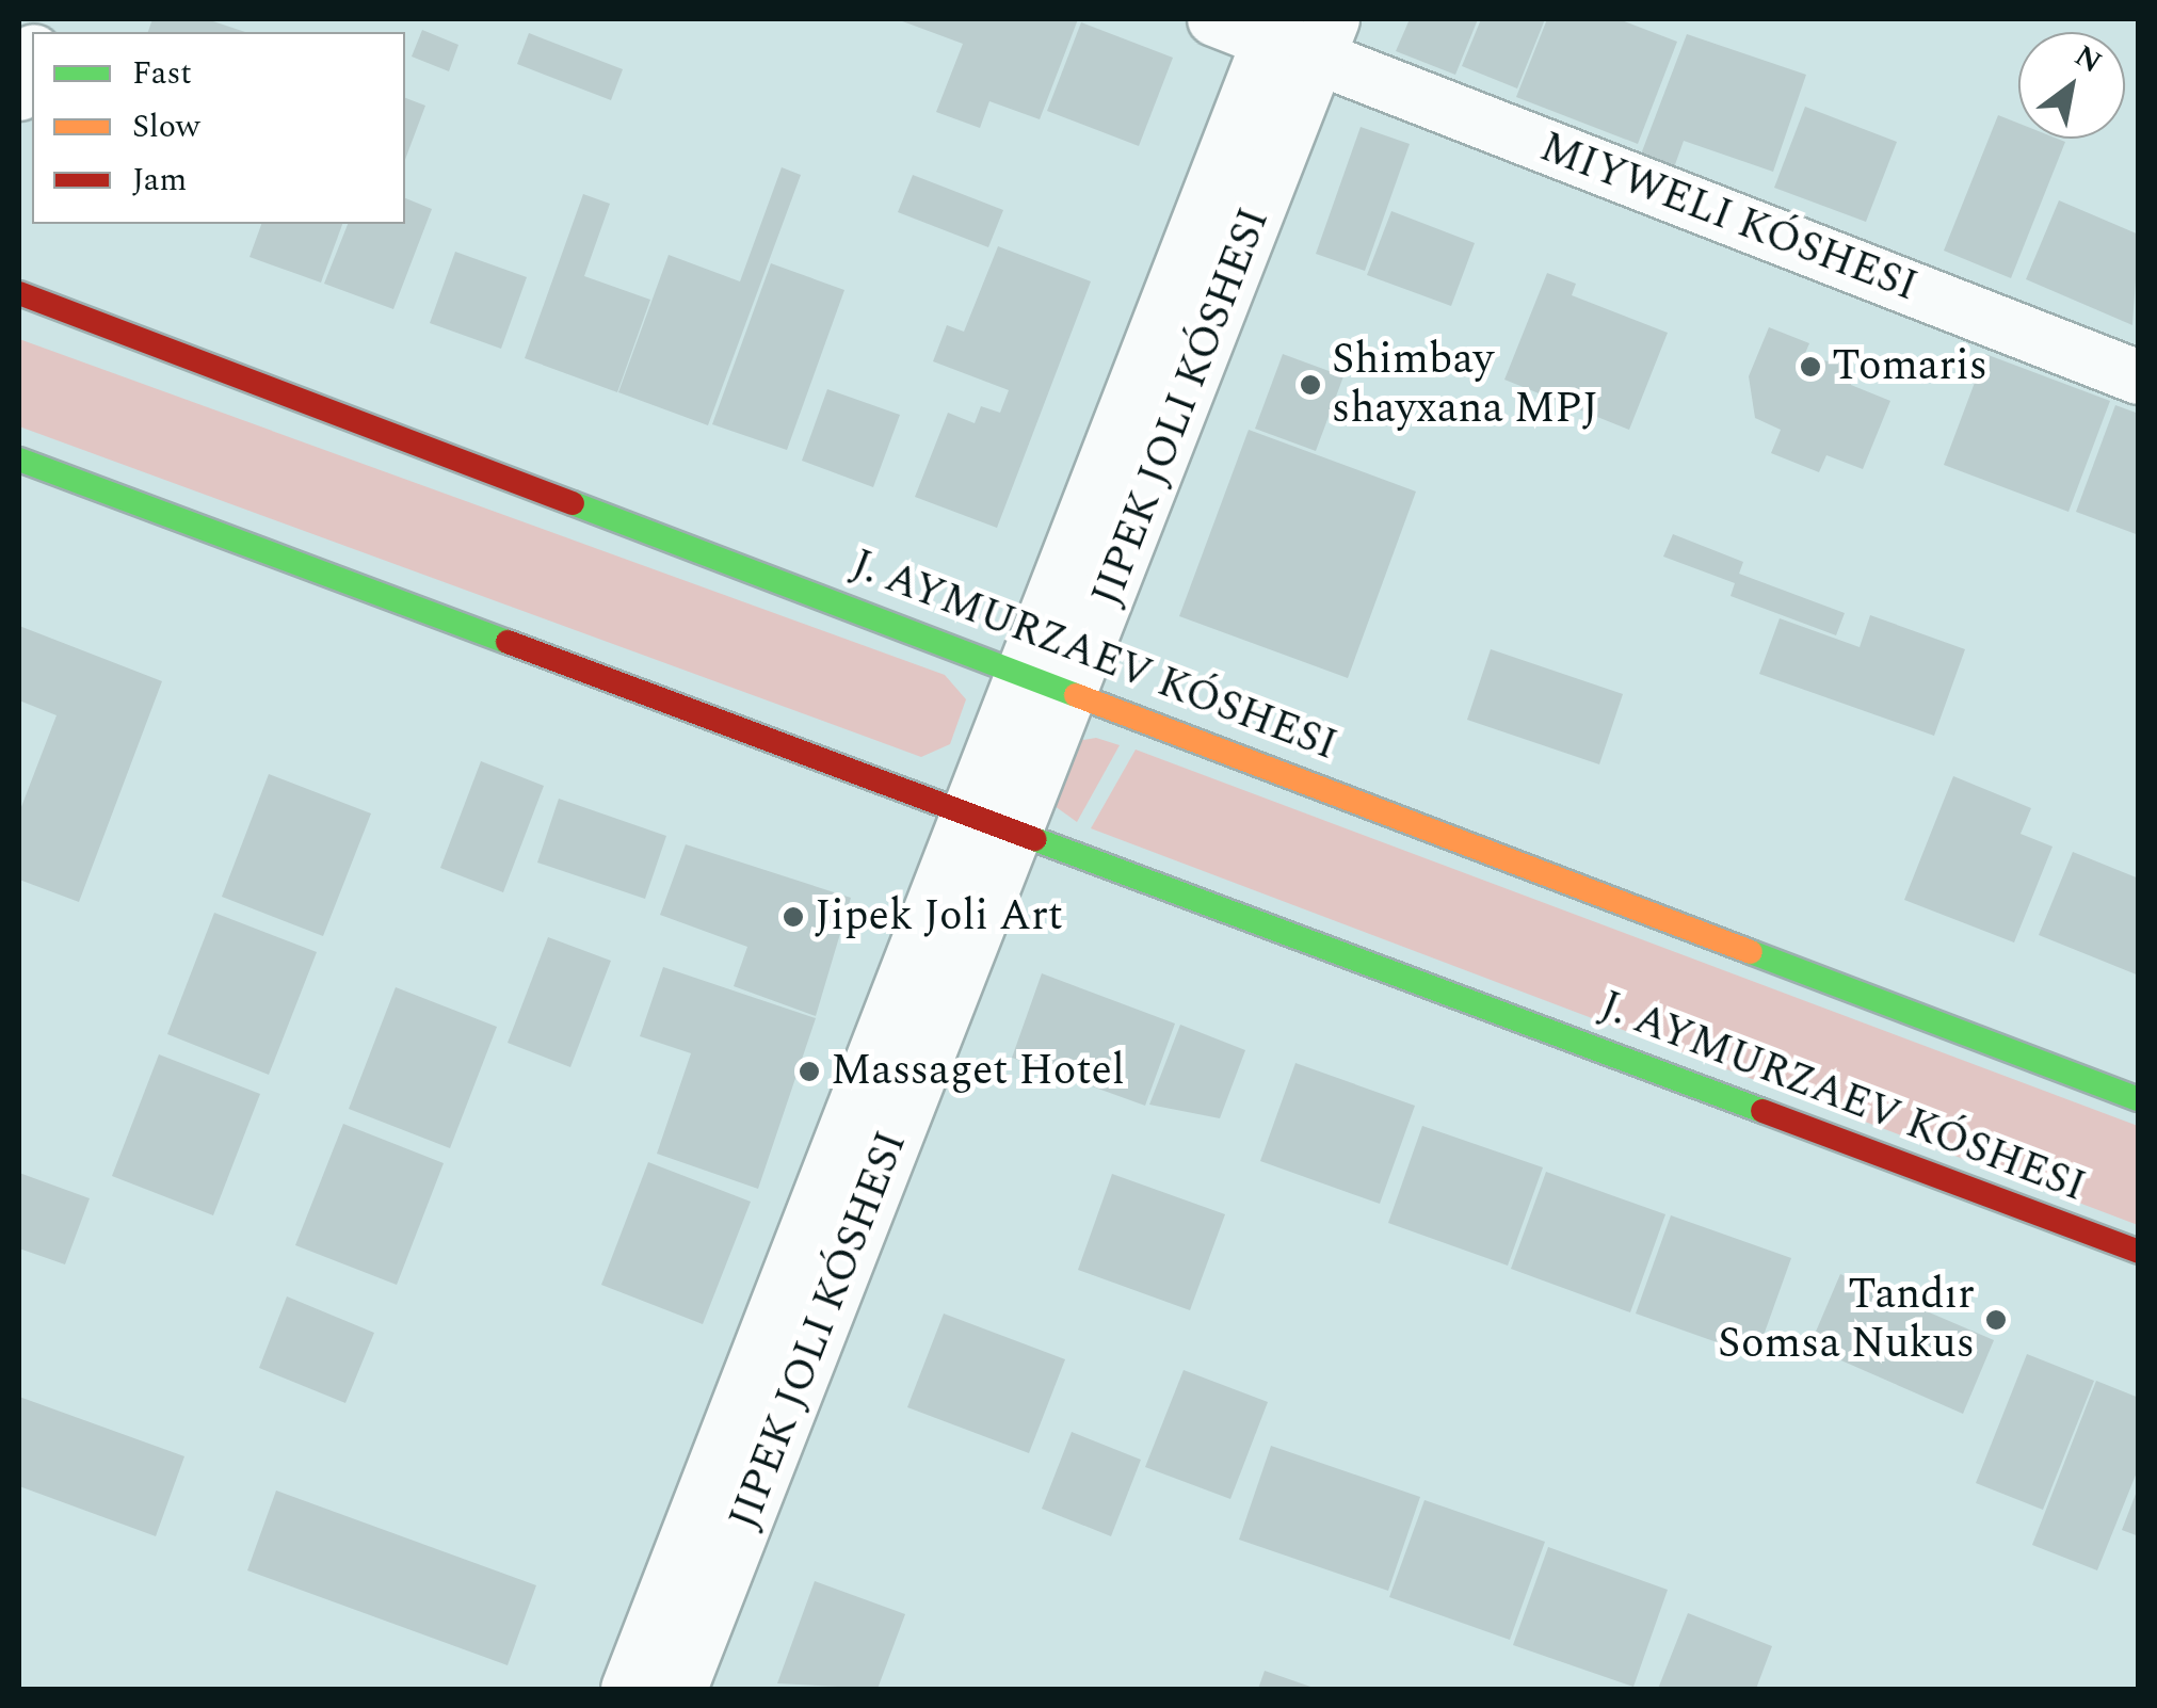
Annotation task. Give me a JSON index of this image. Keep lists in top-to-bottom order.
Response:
{
  "streets": {
    "street": ["MIYWELI KÓSHESI", "J. AYMURZAEV KÓSHESI"]
  },
  "places": [
    "Tomaris",
    "Shimbay shayxana MPJ",
    "Jipek Joli Art",
    "Massaget Hotel",
    "Tandır Somsa Nukus"
  ],
  "legend": ["Fast", "Slow", "Jam"],
  "north": "top right"
}
